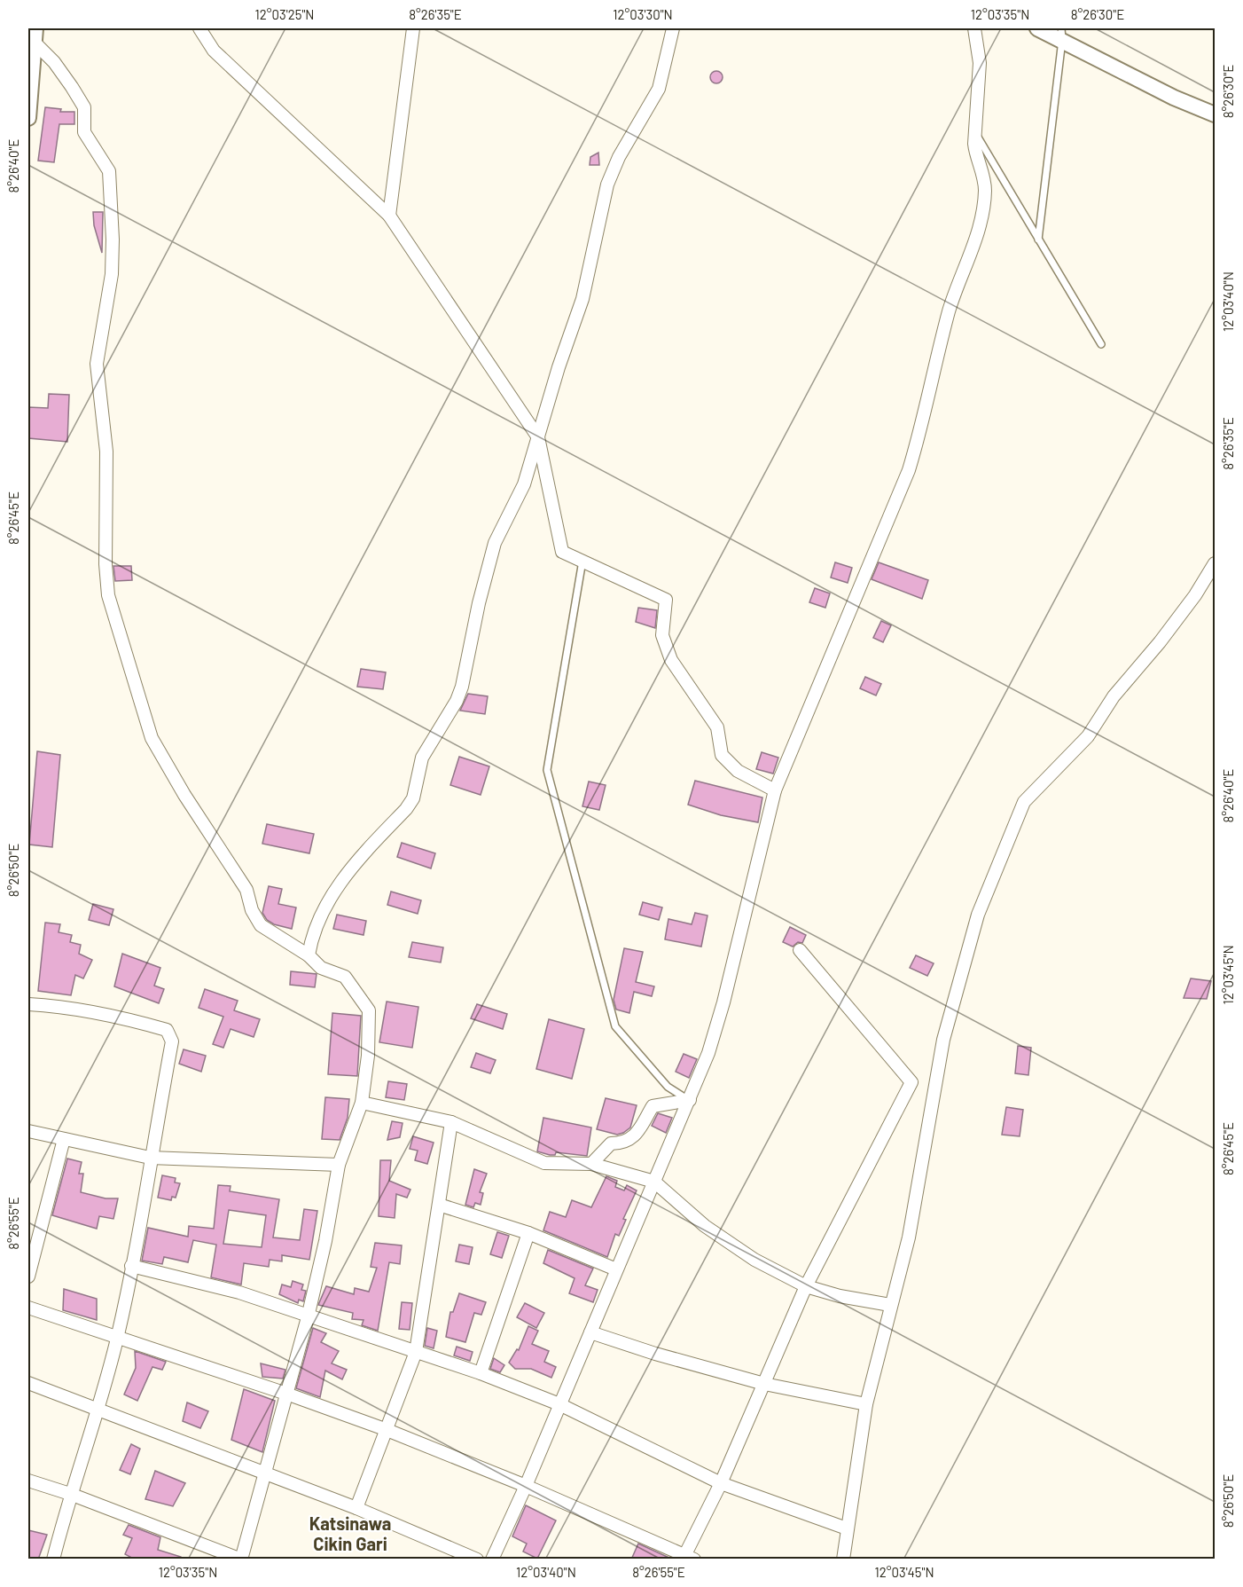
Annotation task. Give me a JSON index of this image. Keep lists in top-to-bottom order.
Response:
{
  "districts": ["Katsinawa Cikin Gari"],
  "coordinates": [
    "12°03'25\"N",
    "8°26'35\"E",
    "12°03'30\"N",
    "12°03'35\"N",
    "8°26'30\"E",
    "8°26'40\"E",
    "12°03'40\"N",
    "8°26'45\"E",
    "8°26'50\"E",
    "12°03'45\"N",
    "8°26'55\"E"
  ]
}
